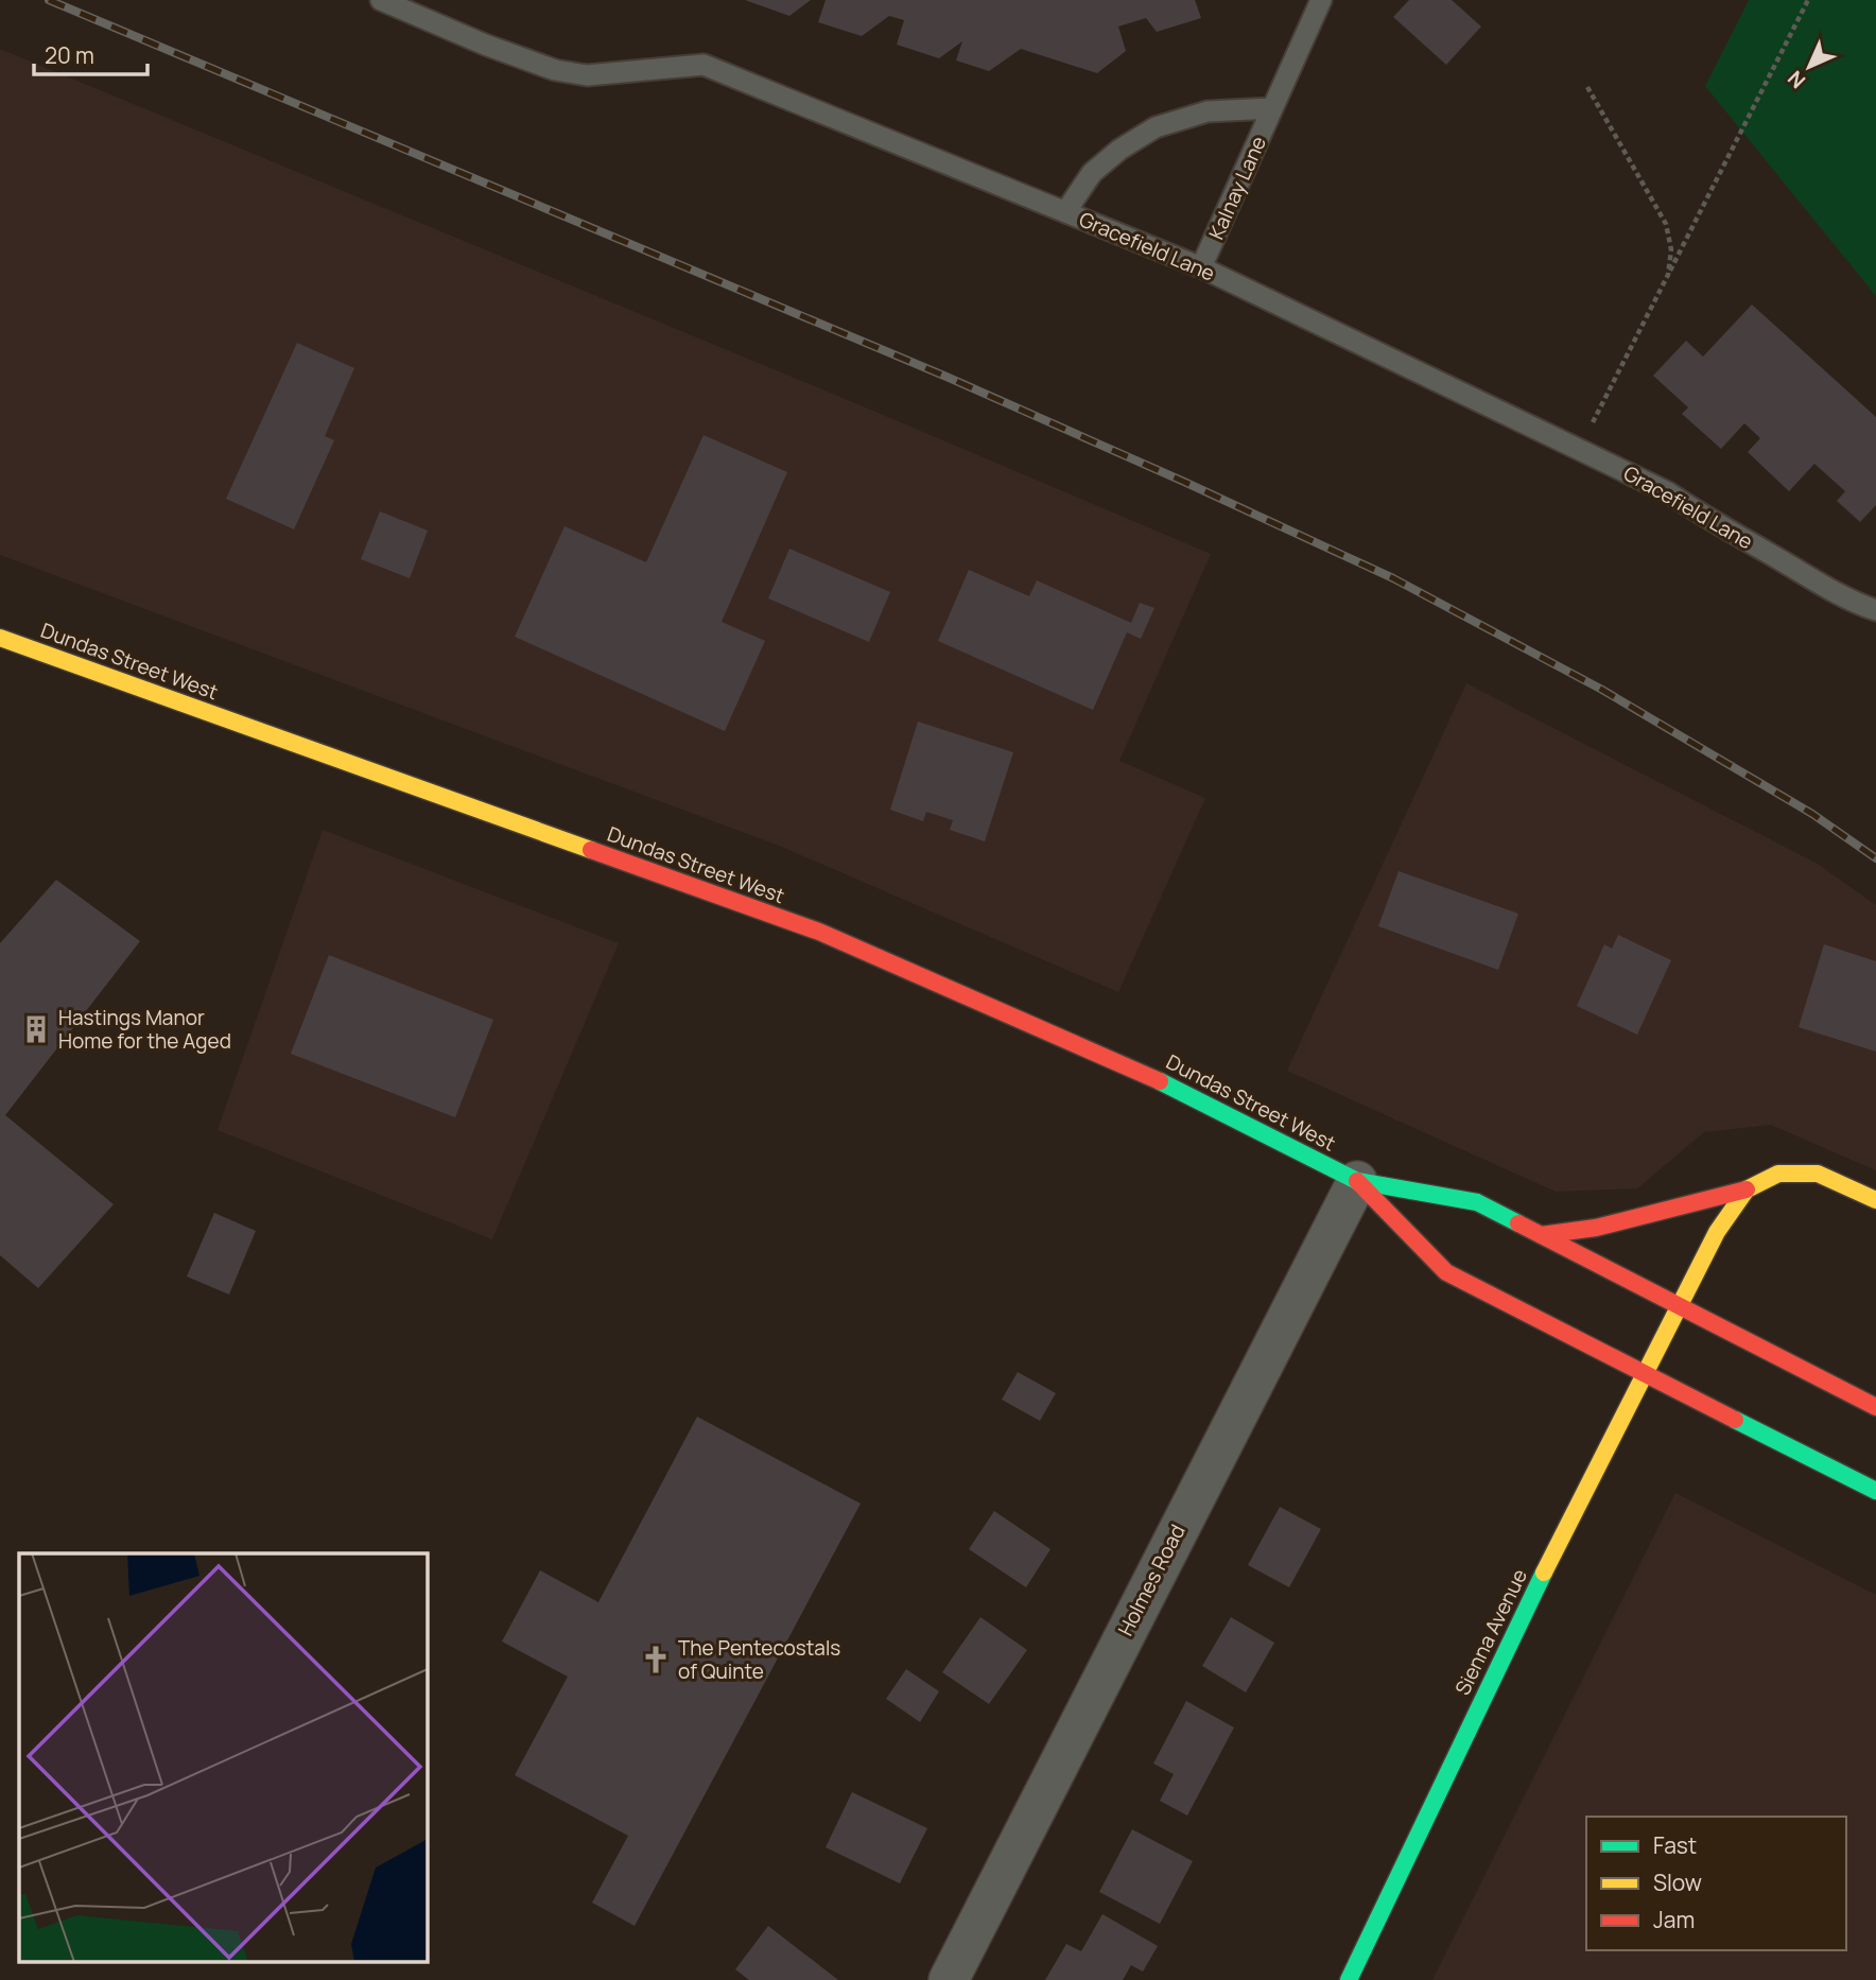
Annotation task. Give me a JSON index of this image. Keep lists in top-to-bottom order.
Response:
{
  "streets": {
    "main road": ["Dundas Street West", "Sienna Avenue"],
    "street": ["Holmes Road"],
    "lane": ["Kalnay Lane", "Gracefield Lane"]
  },
  "crossings": [
    ["Kalnay Lane", "Gracefield Lane"],
    ["Dundas Street West", "Holmes Road"],
    ["Dundas Street West", "Sienna Avenue"]
  ],
  "places": {
    "building": ["Hastings Manor Home for the Aged"],
    "church": ["The Pentecostals of Quinte"]
  },
  "legend": ["Fast", "Slow", "Jam"],
  "scale_bar": "20 m",
  "north": "bottom left"
}
